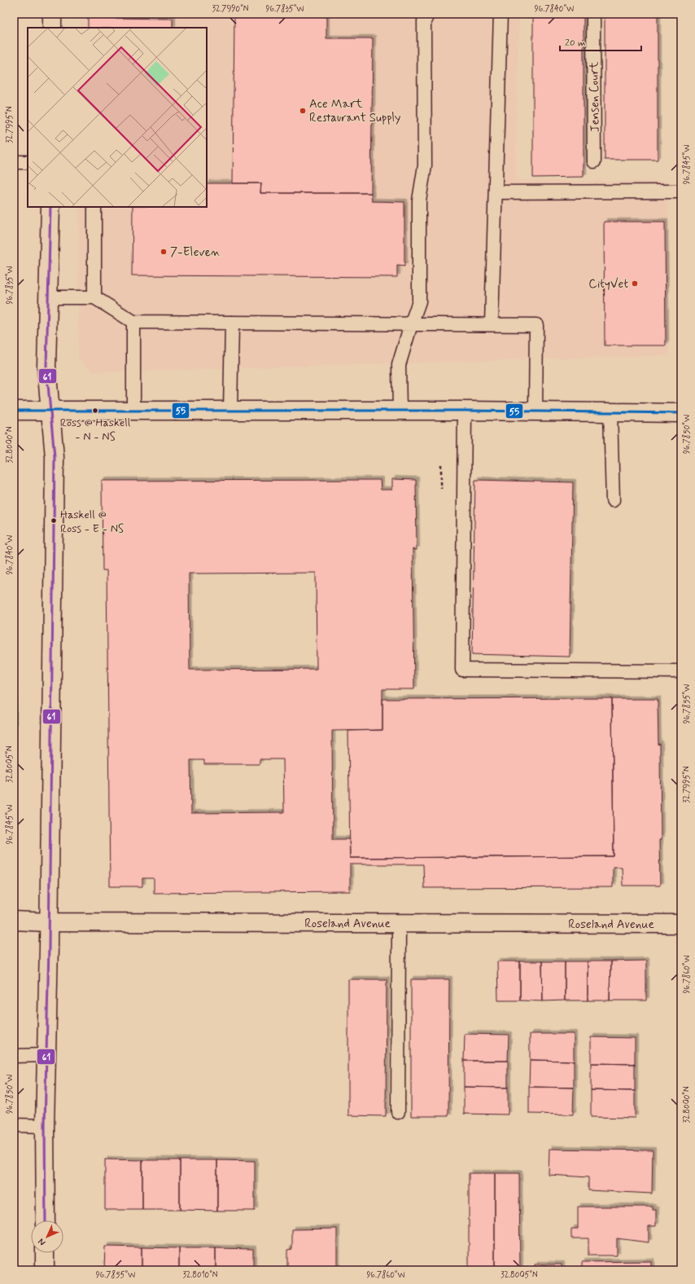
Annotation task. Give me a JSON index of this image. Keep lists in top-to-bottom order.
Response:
{
  "streets": {
    "main road": ["Roseland Avenue"],
    "lane": ["Jensen Court"]
  },
  "places": [
    "Ace Mart Restaurant Supply",
    "7-Eleven",
    "CityVet",
    "Ross @ Haskell - N - NS",
    "Haskell @ Ross - E - NS"
  ],
  "lines": ["transit line 61", "transit line 55"],
  "scale_bar": "20 m",
  "north": "bottom left",
  "coordinates": [
    "32.7990°N",
    "96.7835°W",
    "96.7840°W",
    "32.7995°N",
    "96.7845°W",
    "96.7850°W",
    "32.8000°N",
    "96.7855°W",
    "32.8005°N",
    "96.7860°W",
    "32.8010°N"
  ]
}
